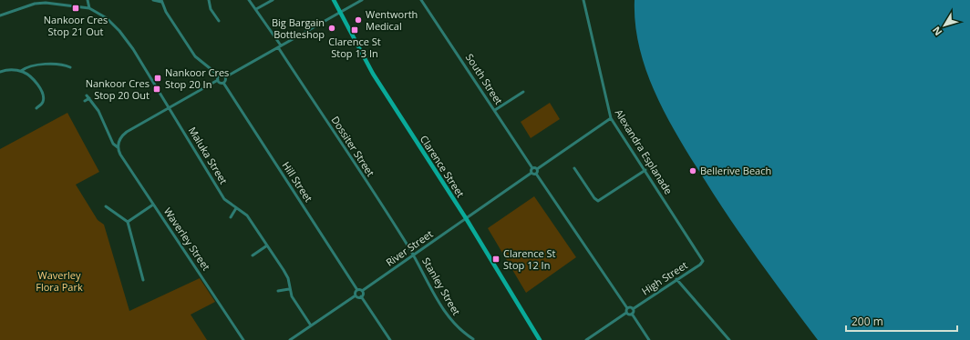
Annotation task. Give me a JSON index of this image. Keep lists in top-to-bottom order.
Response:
{
  "streets": {
    "main road": ["Clarence Street"],
    "street": [
      "South Street",
      "Dossiter Street",
      "Alexandra Esplanade",
      "Maluka Street",
      "Hill Street",
      "Waverley Street",
      "River Street",
      "High Street",
      "Stanley Street"
    ]
  },
  "crossings": [
    ["Dossiter Street", "River Street"],
    ["Dossiter Street", "Stanley Street"],
    ["Alexandra Esplanade", "High Street"],
    ["Clarence Street", "River Street"],
    ["River Street", "Stanley Street"]
  ],
  "parks": ["Waverley Flora Park"],
  "places": {
    "transit": [
      "Nankoor Cres Stop 21 Out",
      "Clarence St Stop 13 In",
      "Nankoor Cres Stop 20 In",
      "Nankoor Cres Stop 20 Out",
      "Clarence St Stop 12 In"
    ],
    "other": ["Wentworth Medical", "Big Bargain Bottleshop", "Bellerive Beach"]
  },
  "scale_bar": "200 m",
  "north": "bottom left"
}
